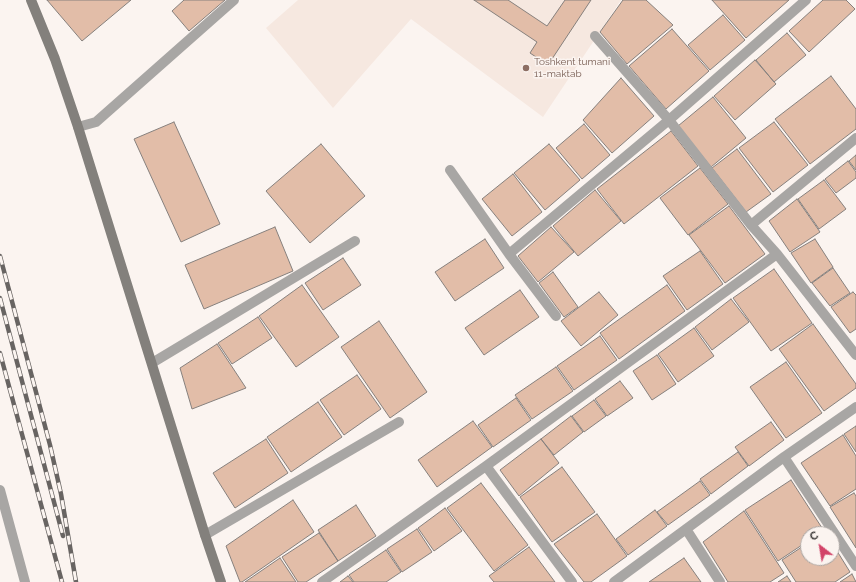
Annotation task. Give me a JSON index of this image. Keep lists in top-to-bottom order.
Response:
{
  "places": ["Toshkent tumani 11-maktab"],
  "north": "top left"
}
